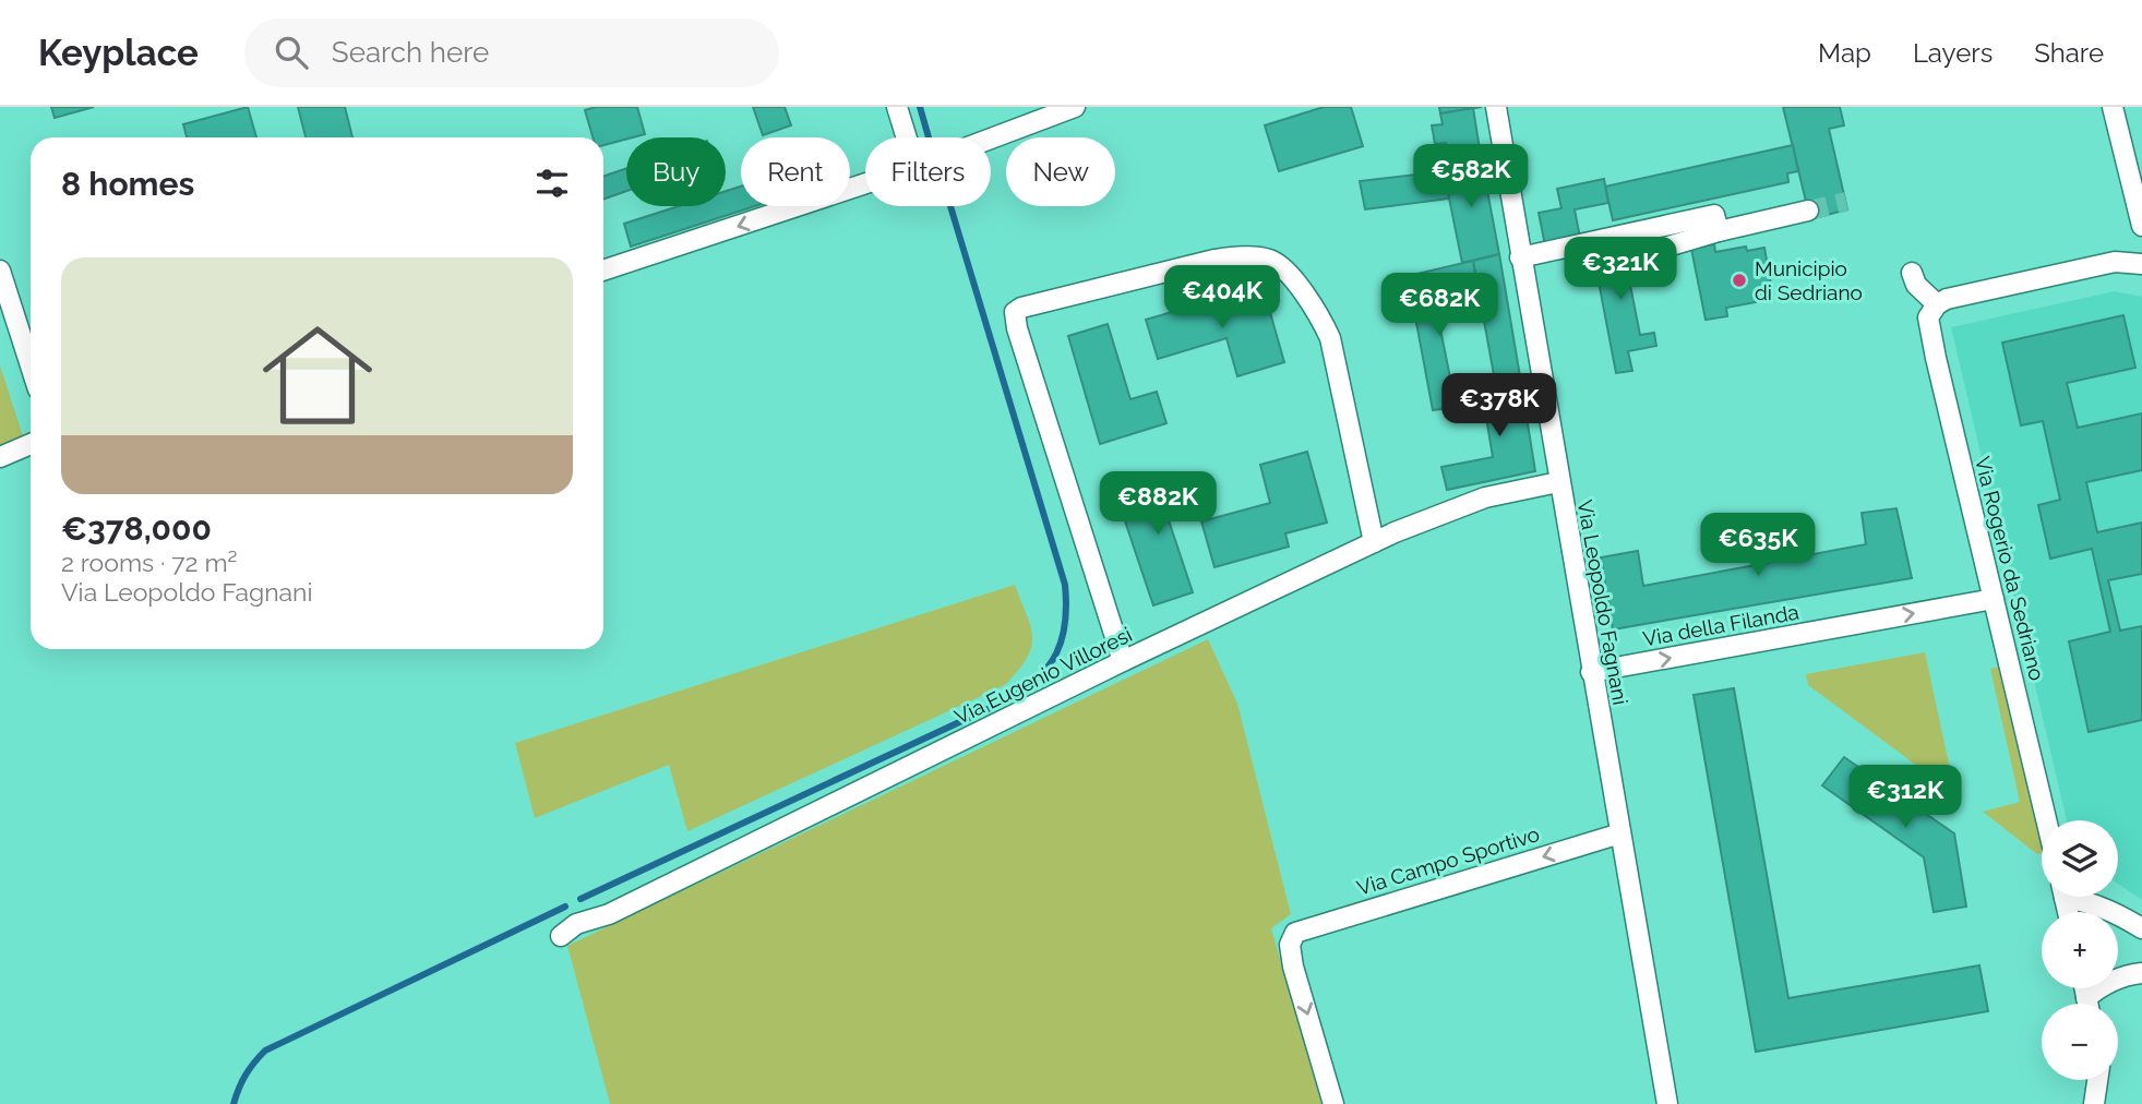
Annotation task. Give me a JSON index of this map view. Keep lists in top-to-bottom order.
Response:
{
  "streets": {
    "street": [
      "Via Rogerio da Sedriano",
      "Via Leopoldo Fagnani",
      "Via della Filanda",
      "Via Eugenio Villoresi",
      "Via Campo Sportivo"
    ]
  },
  "crossings": [
    ["Via Rogerio da Sedriano", "Via della Filanda"],
    ["Via Leopoldo Fagnani", "Via della Filanda"],
    ["Via Leopoldo Fagnani", "Via Eugenio Villoresi"],
    ["Via Leopoldo Fagnani", "Via Campo Sportivo"]
  ],
  "one_way": ["Via della Filanda"],
  "places": ["Municipio di Sedriano"],
  "page": {
    "header": "Keyplace",
    "search": "Search here",
    "nav": ["Map", "Layers", "Share"],
    "chip": [
      "Buy",
      "Rent",
      "Filters",
      "New"
    ],
    "heading": "8 homes",
    "price": [
      "€582K",
      "€321K",
      "€404K",
      "€682K",
      "€378K",
      "€882K",
      "€635K",
      "€312K"
    ],
    "list": [
      {
        "name": "€378,000",
        "note": "2 rooms · 72 m² · Via Leopoldo Fagnani"
      }
    ],
    "map_buttons": ["+", "−"]
  }
}
